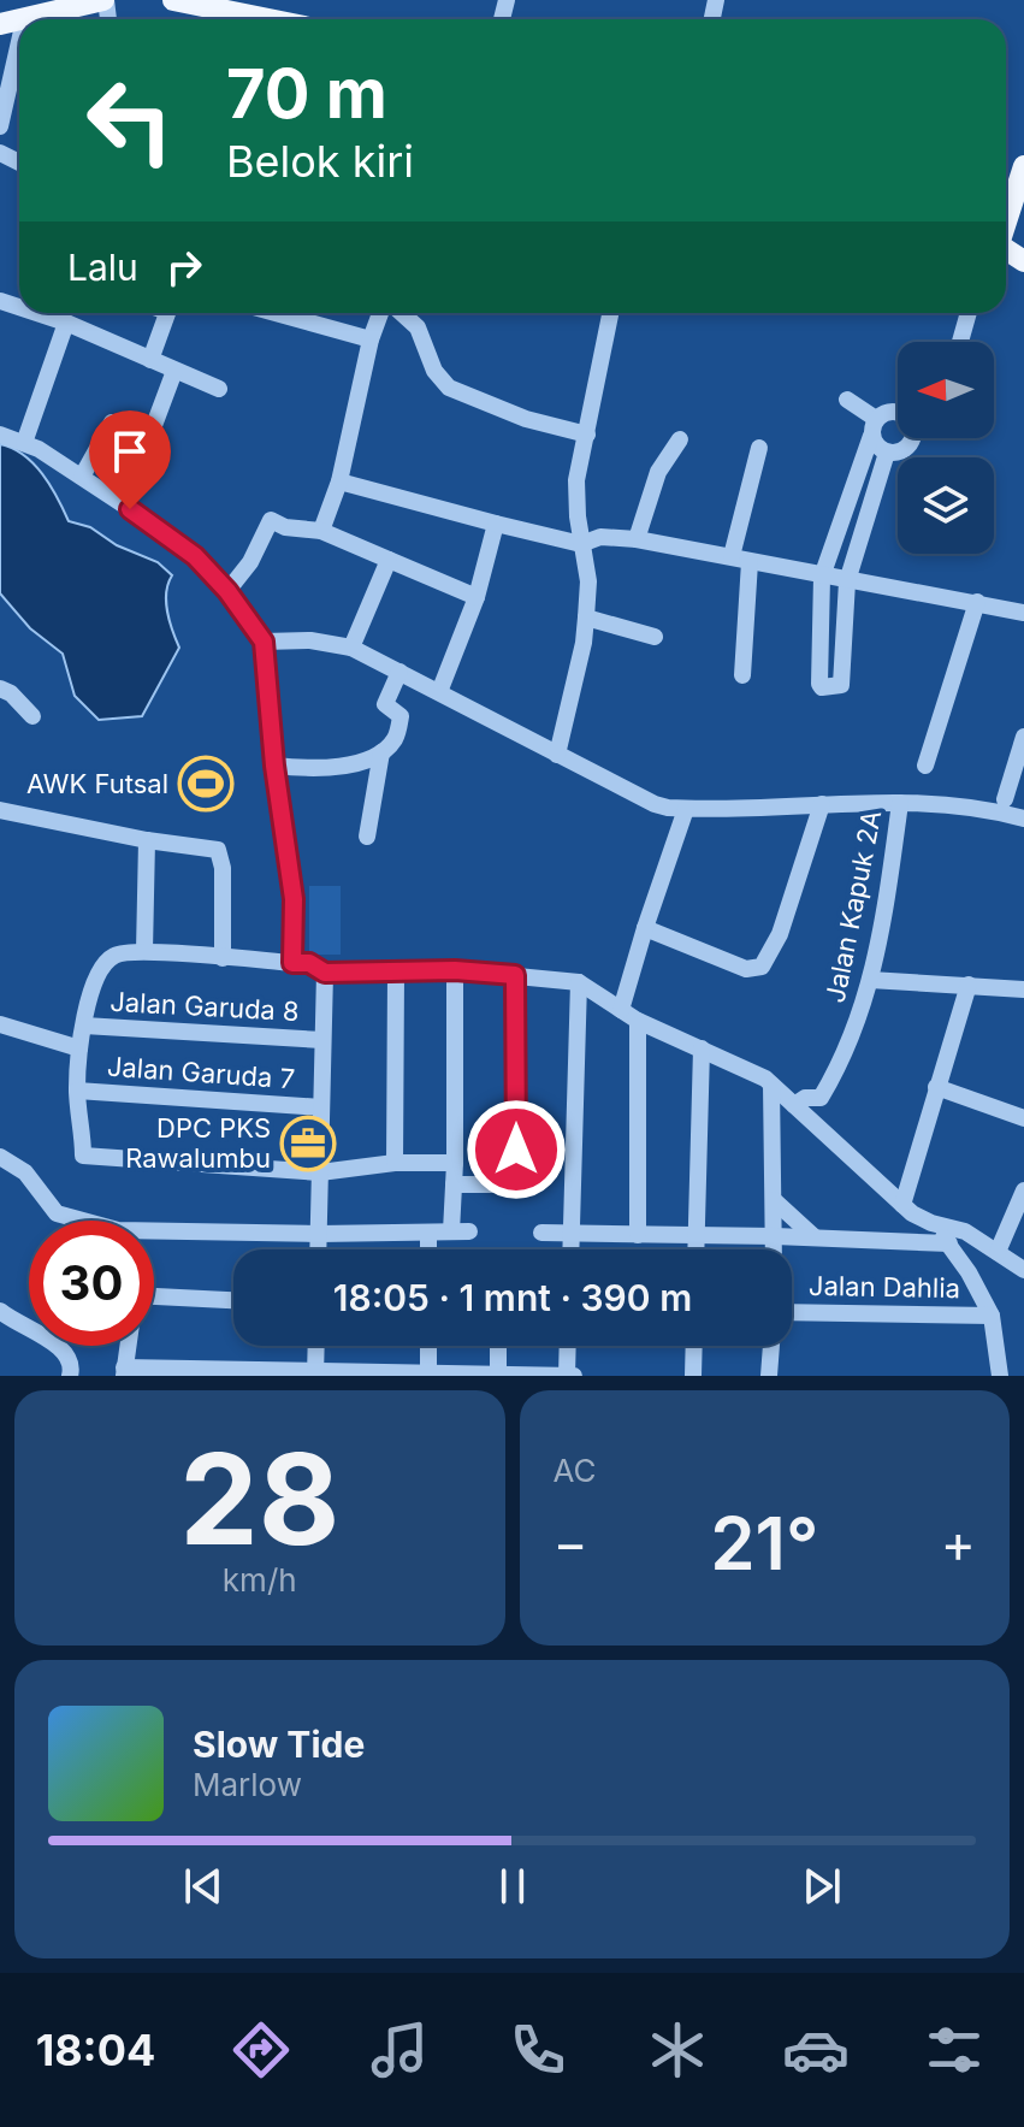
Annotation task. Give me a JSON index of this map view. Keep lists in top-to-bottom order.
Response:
{
  "streets": {
    "street": [
      "Jalan Kapuk 2A",
      "Jalan Garuda 8",
      "Jalan Garuda 7",
      "Jalan Dahlia"
    ]
  },
  "places": {
    "sports": ["AWK Futsal"],
    "office": ["DPC PKS Rawalumbu"]
  },
  "north": "left",
  "page": {
    "turn": ["70 m", "Belok kiri"],
    "then": "Lalu",
    "limit": "30",
    "trip": "18:05 · 1 mnt · 390 m",
    "tile": [
      ["28", "km/h"],
      "AC"
    ],
    "heat": ["−", "21°", "+"],
    "song": ["Slow Tide", "Marlow"],
    "tabs": "18:04"
  }
}
